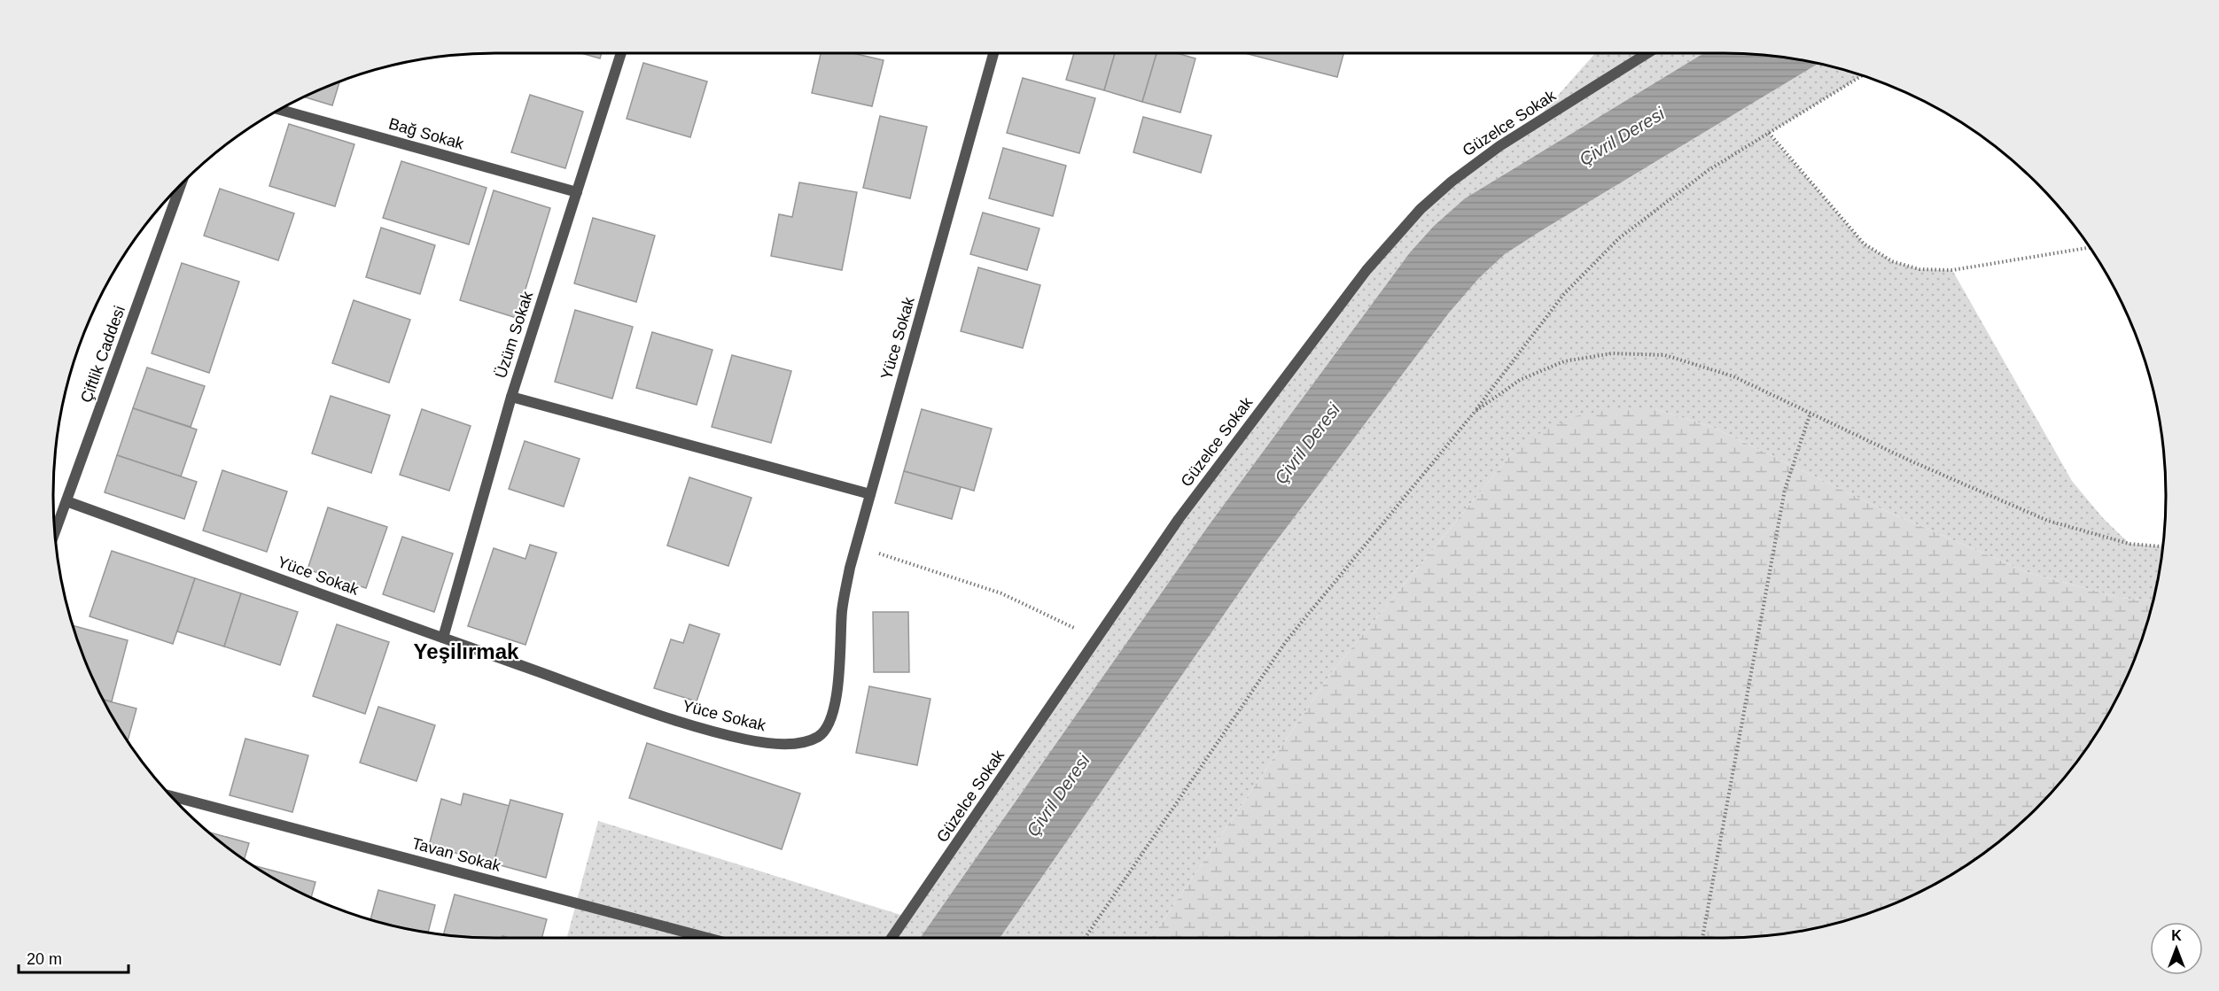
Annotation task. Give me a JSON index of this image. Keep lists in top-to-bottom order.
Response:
{
  "streets": {
    "street": [
      "Güzelce Sokak",
      "Bağ Sokak",
      "Üzüm Sokak",
      "Yüce Sokak",
      "Çiftlik Caddesi",
      "Tavan Sokak"
    ]
  },
  "crossings": [
    ["Bağ Sokak", "Üzüm Sokak"],
    ["Üzüm Sokak", "Yüce Sokak"],
    ["Yüce Sokak", "Çiftlik Caddesi"]
  ],
  "districts": ["Yeşilırmak"],
  "water": ["Çivril Deresi"],
  "scale_bar": "20 m",
  "north": "top"
}
